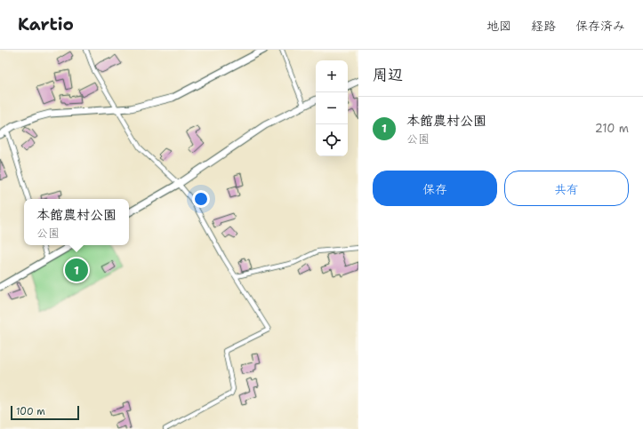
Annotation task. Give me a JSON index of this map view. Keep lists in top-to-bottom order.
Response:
{
  "scale_bar": "100 m",
  "page": {
    "header": "Kartio",
    "nav": ["地図", "経路", "保存済み"],
    "heading": "周辺",
    "map_buttons": ["+", "−"],
    "list": [
      {
        "mark": "1",
        "name": "本館農村公園",
        "note": "公園",
        "value": "210 m"
      }
    ],
    "buttons": ["保存", "共有"],
    "popup": ["本館農村公園", "公園"],
    "pins": "1",
    "scale": "100 m"
  }
}
